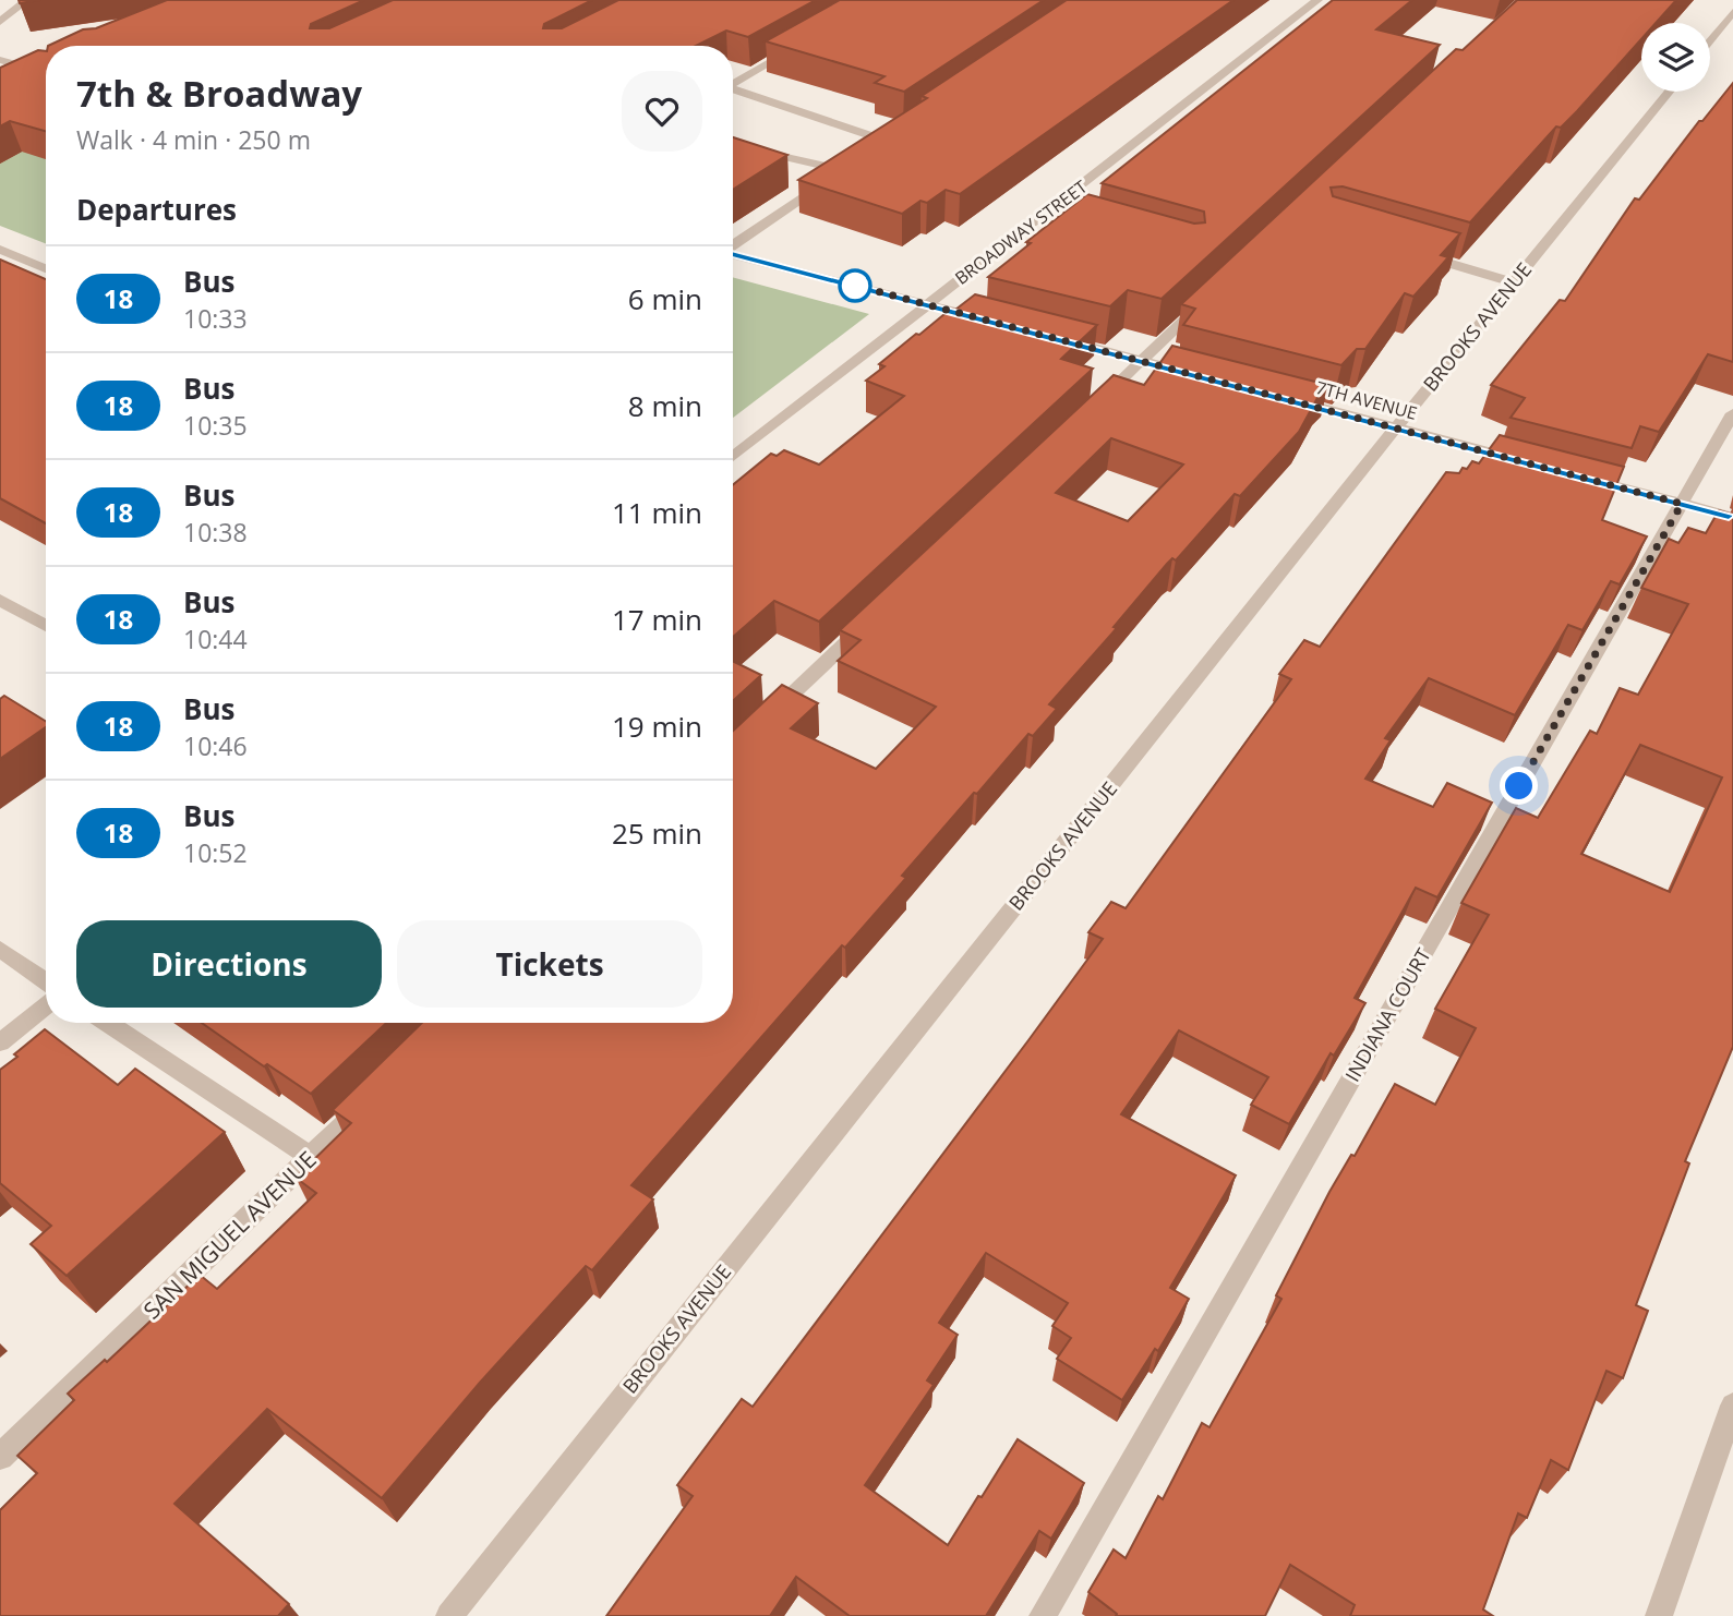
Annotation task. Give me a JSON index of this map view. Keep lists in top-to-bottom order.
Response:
{
  "streets": {
    "street": [
      "BROADWAY STREET",
      "BROOKS AVENUE",
      "7TH AVENUE",
      "INDIANA COURT",
      "SAN MIGUEL AVENUE"
    ]
  },
  "crossings": [
    ["BROOKS AVENUE", "7TH AVENUE"]
  ],
  "lines": ["bus line 18"],
  "page": {
    "heading": [
      ["7th & Broadway", "Walk · 4 min · 250 m"],
      "Departures"
    ],
    "list": [
      {
        "mark": "18",
        "name": "Bus",
        "note": "10:33",
        "value": "6 min"
      },
      {
        "mark": "18",
        "name": "Bus",
        "note": "10:35",
        "value": "8 min"
      },
      {
        "mark": "18",
        "name": "Bus",
        "note": "10:38",
        "value": "11 min"
      },
      {
        "mark": "18",
        "name": "Bus",
        "note": "10:44",
        "value": "17 min"
      },
      {
        "mark": "18",
        "name": "Bus",
        "note": "10:46",
        "value": "19 min"
      },
      {
        "mark": "18",
        "name": "Bus",
        "note": "10:52",
        "value": "25 min"
      }
    ],
    "buttons": ["Directions", "Tickets"]
  }
}
